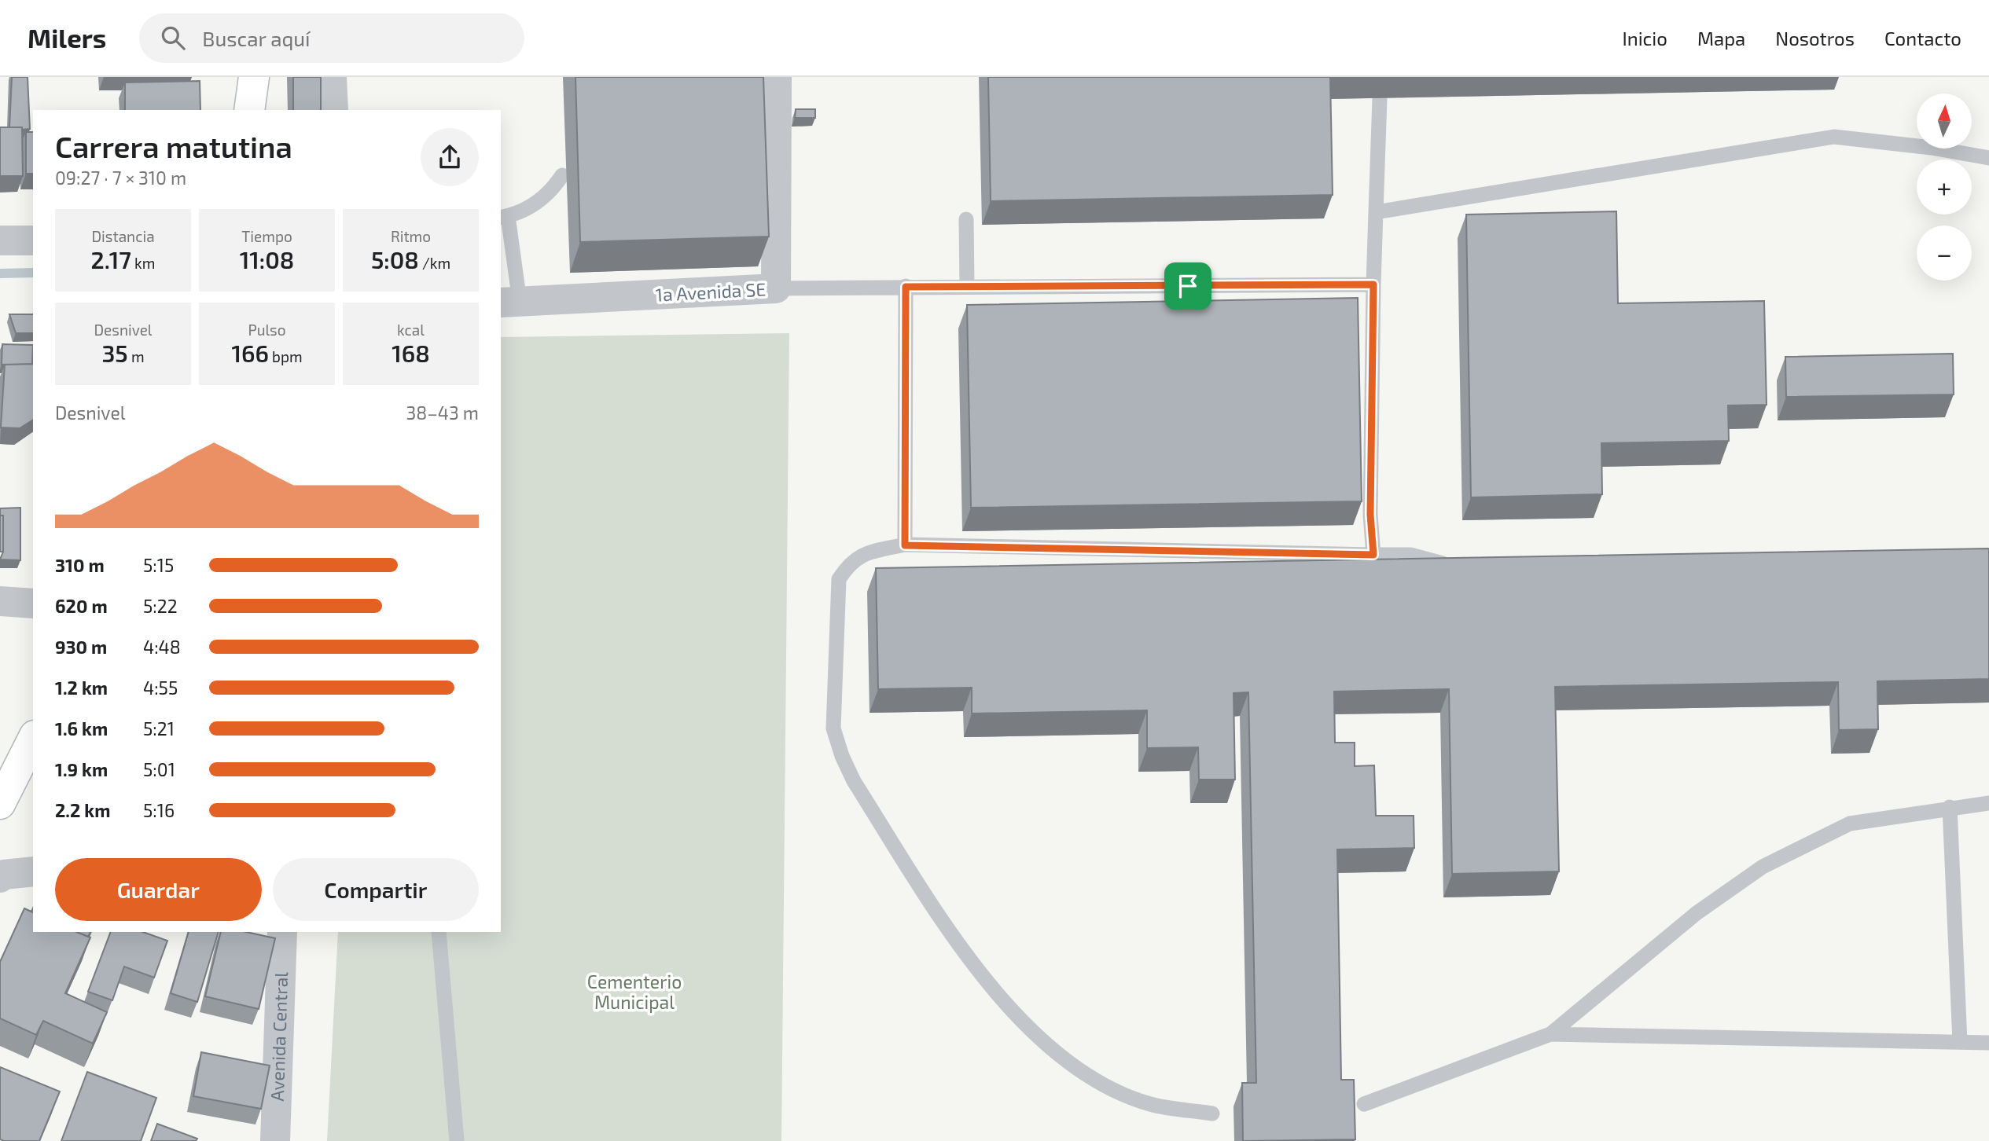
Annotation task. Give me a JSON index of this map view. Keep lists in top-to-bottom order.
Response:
{
  "streets": {
    "street": ["1a Avenida SE", "Avenida Central"]
  },
  "parks": ["Cementerio Municipal"],
  "north": "top",
  "page": {
    "header": "Milers",
    "search": "Buscar aquí",
    "nav": [
      "Inicio",
      "Mapa",
      "Nosotros",
      "Contacto"
    ],
    "map_buttons": ["+", "−"],
    "heading": ["Carrera matutina", "09:27 · 7 × 310 m"],
    "stats": [
      ["Distancia", "2.17 km"],
      ["Tiempo", "11:08"],
      ["Ritmo", "5:08 /km"],
      ["Desnivel", "35 m"],
      ["Pulso", "166 bpm"],
      ["kcal", "168"]
    ],
    "chart": ["Desnivel", "38–43 m"],
    "list": [
      {
        "name": "310 m",
        "note": "5:15"
      },
      {
        "name": "620 m",
        "note": "5:22"
      },
      {
        "name": "930 m",
        "note": "4:48"
      },
      {
        "name": "1.2 km",
        "note": "4:55"
      },
      {
        "name": "1.6 km",
        "note": "5:21"
      },
      {
        "name": "1.9 km",
        "note": "5:01"
      },
      {
        "name": "2.2 km",
        "note": "5:16"
      }
    ],
    "buttons": ["Guardar", "Compartir"]
  }
}
